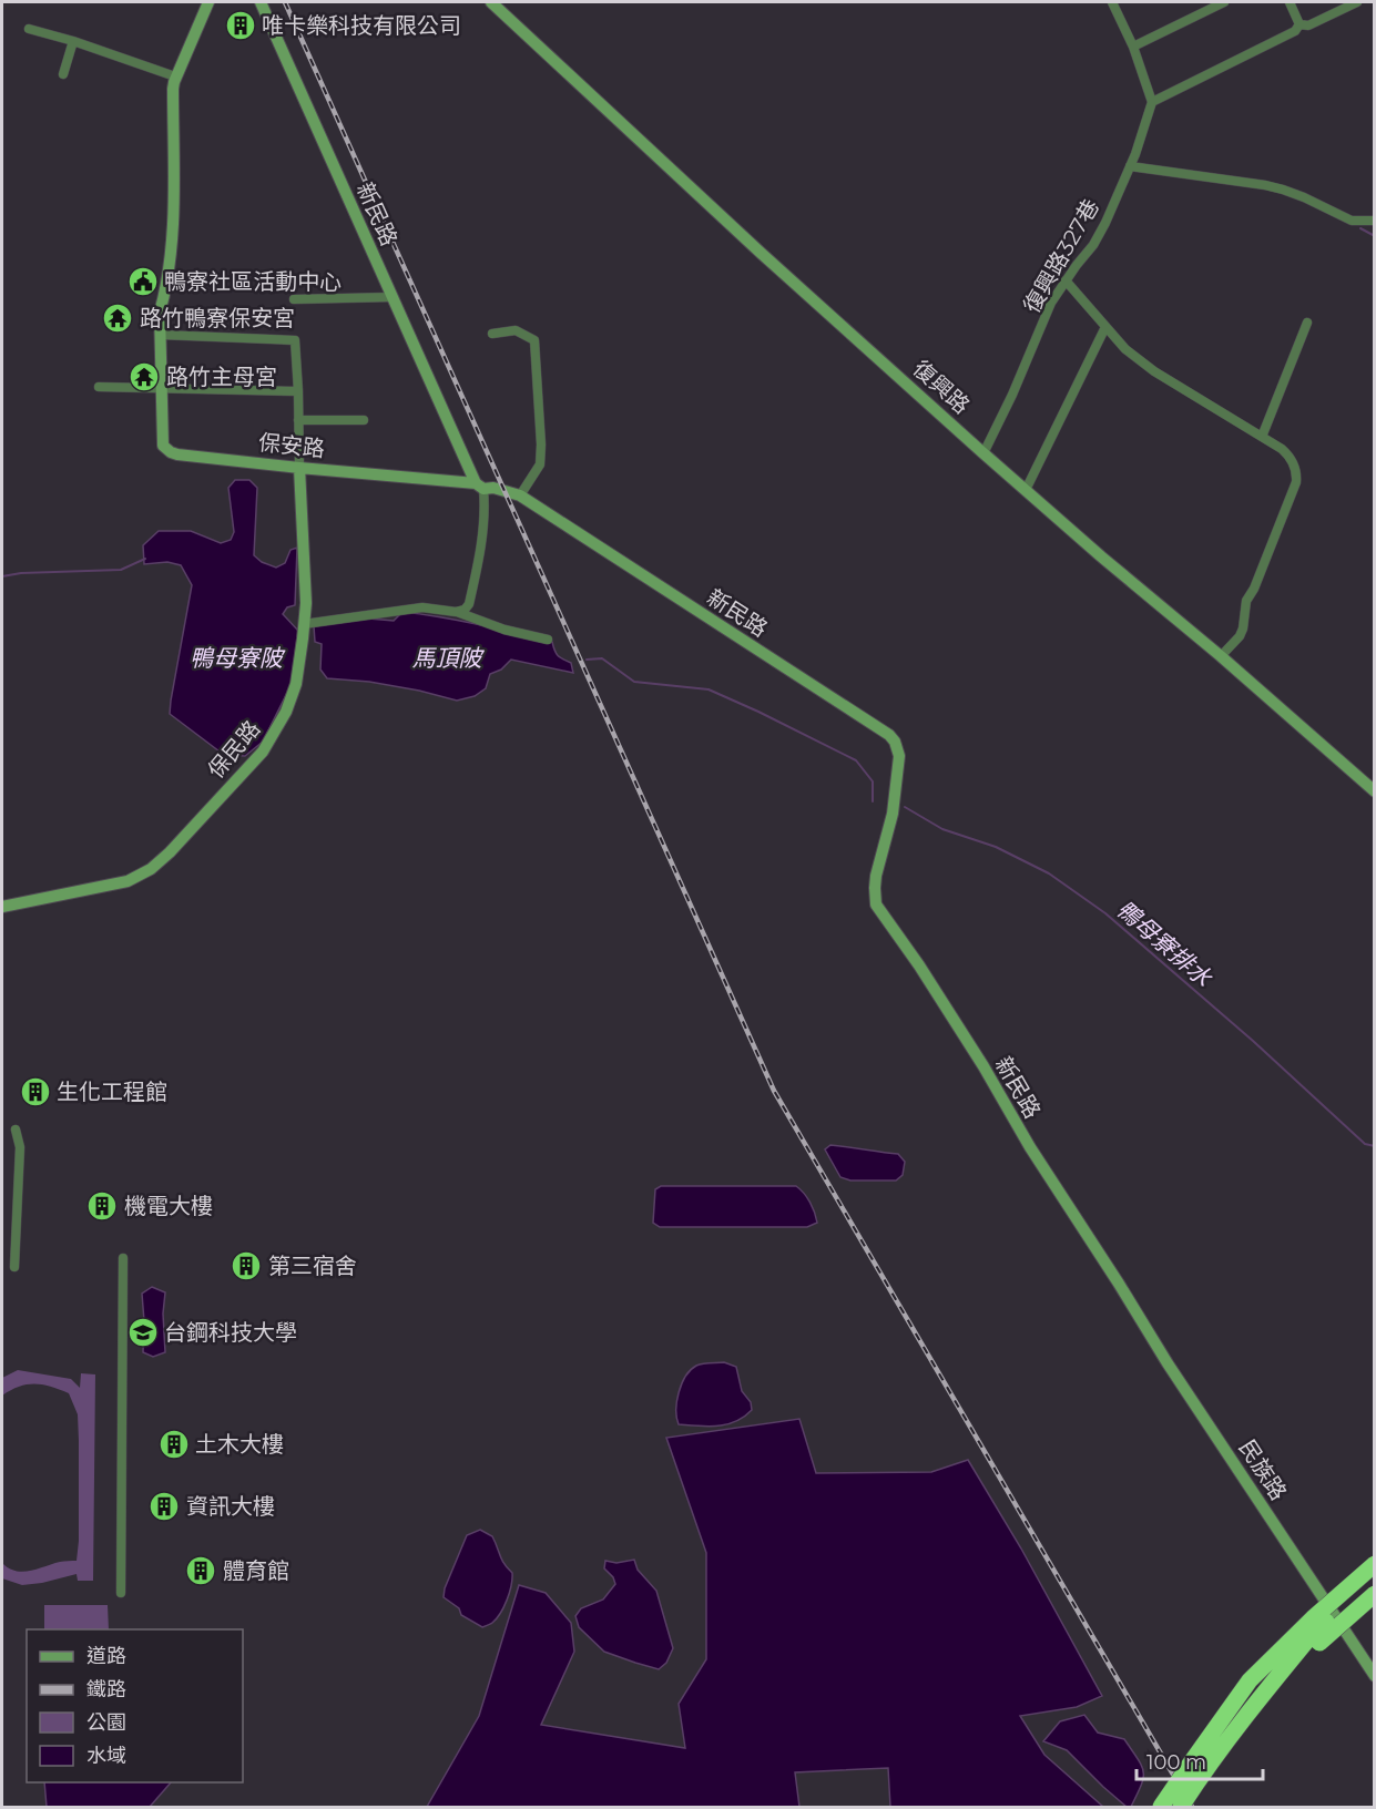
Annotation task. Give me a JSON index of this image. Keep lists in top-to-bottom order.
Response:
{
  "streets": {
    "street": [
      "新民路",
      "復興路327巷",
      "復興路",
      "保安路",
      "保民路",
      "民族路"
    ]
  },
  "crossings": [
    ["新民路", "保安路"],
    ["新民路", "民族路"],
    ["復興路327巷", "復興路"],
    ["保安路", "保民路"]
  ],
  "water": ["鴨母寮陂", "馬頂陂", "鴨母寮排水"],
  "places": {
    "building": [
      "唯卡樂科技有限公司",
      "生化工程館",
      "機電大樓",
      "第三宿舍",
      "土木大樓",
      "資訊大樓",
      "體育館"
    ],
    "public building": ["鴨寮社區活動中心"],
    "temple": ["路竹鴨寮保安宮", "路竹主母宮"],
    "school or university": ["台鋼科技大學"]
  },
  "legend": [
    "道路",
    "鐵路",
    "公園",
    "水域"
  ],
  "scale_bar": "100 m"
}
